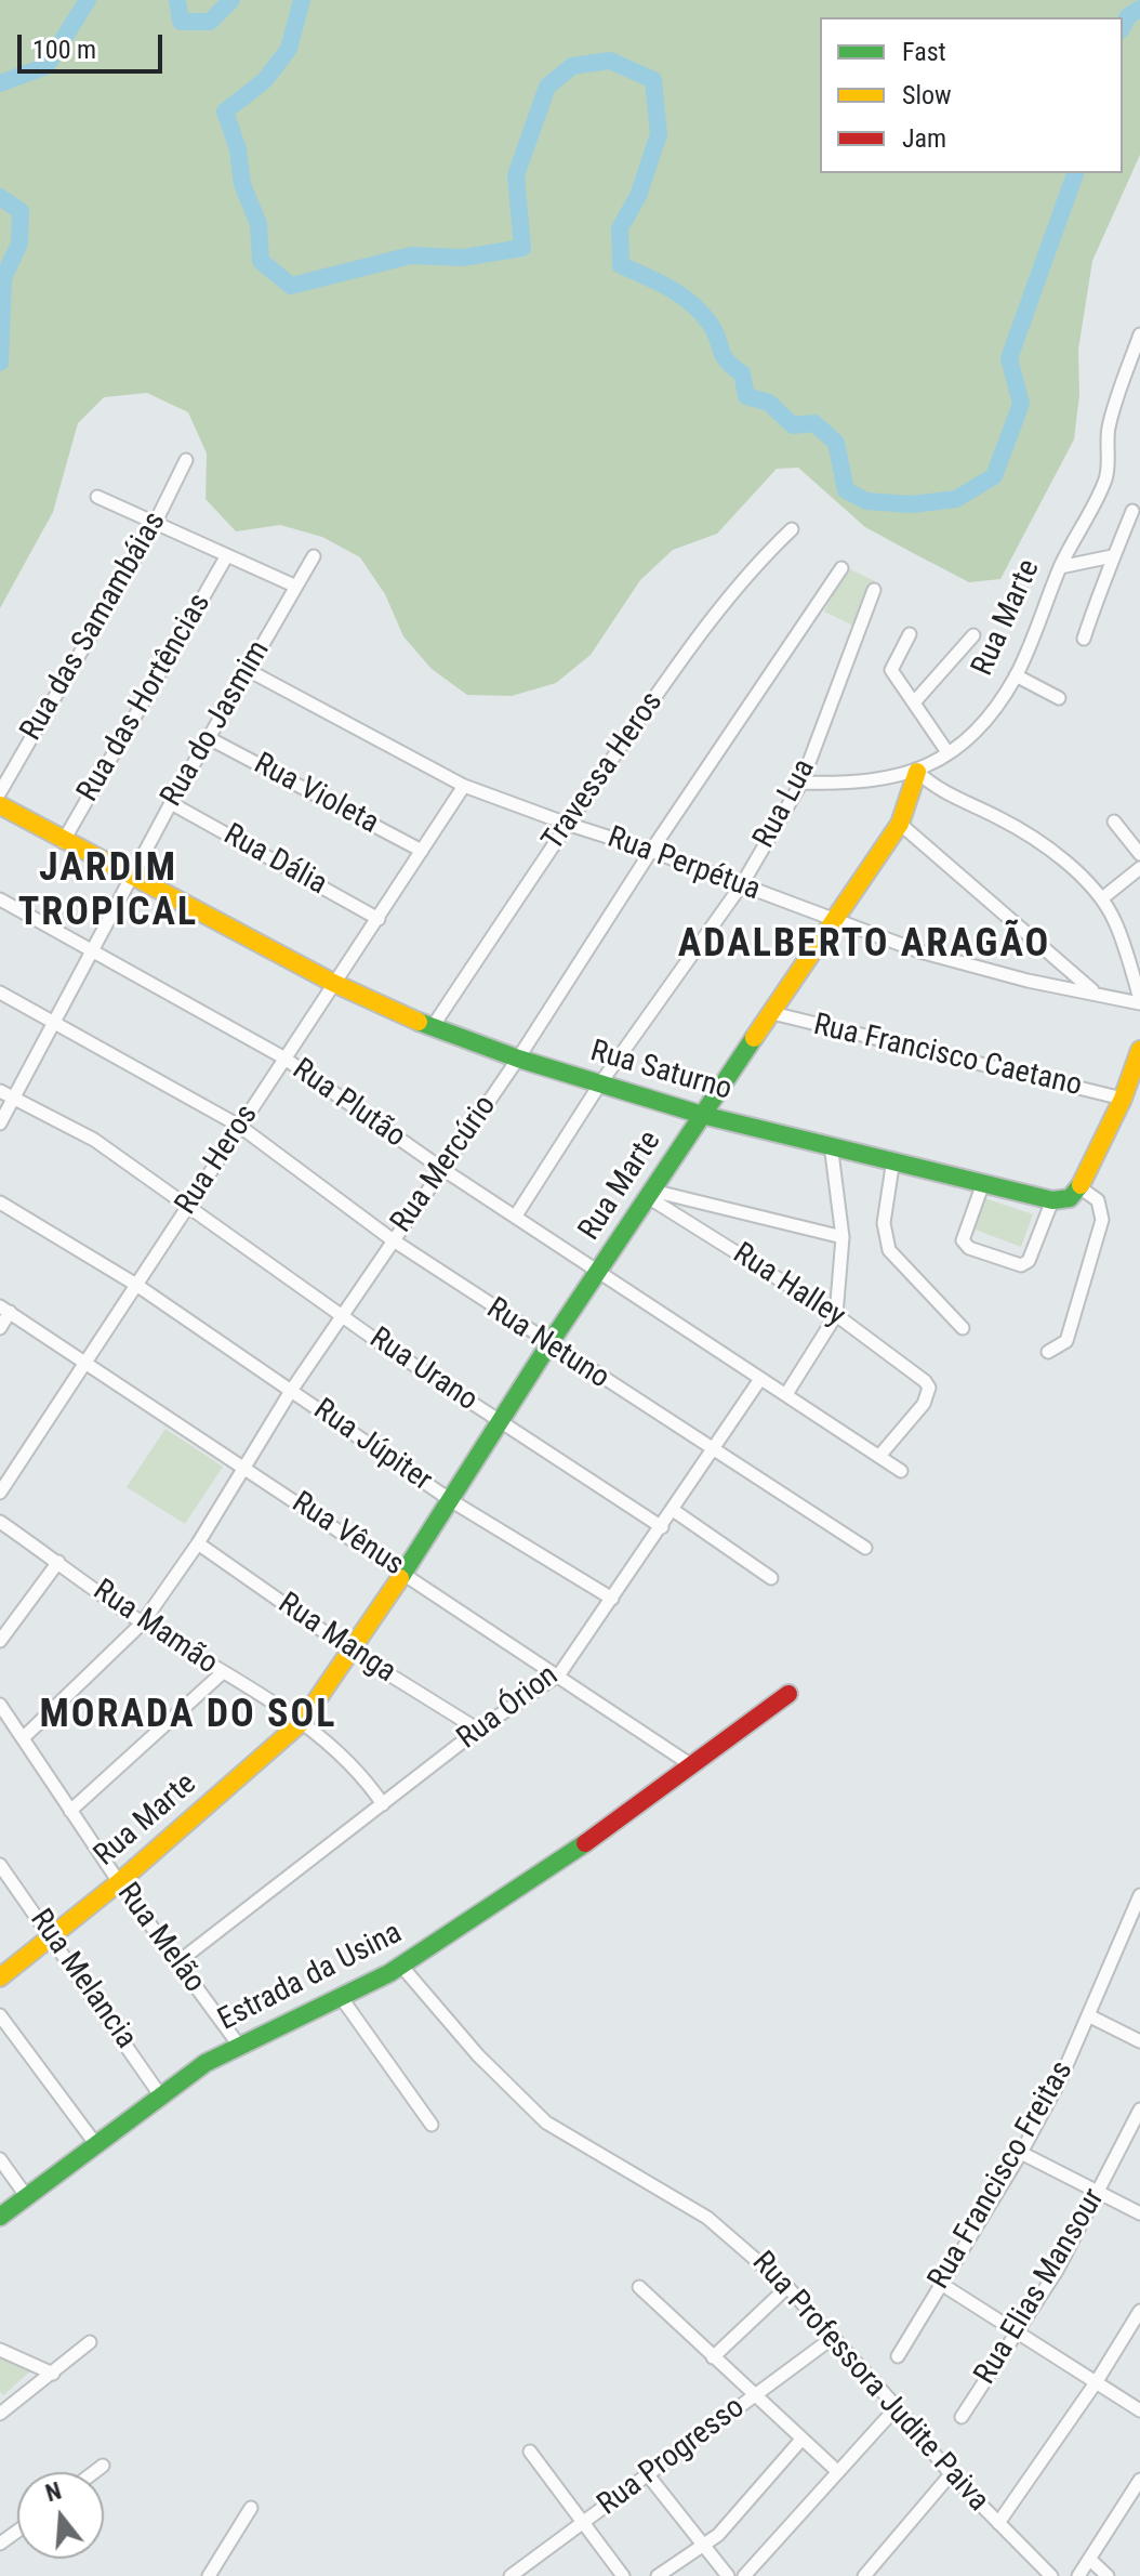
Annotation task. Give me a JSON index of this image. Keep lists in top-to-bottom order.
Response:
{
  "streets": {
    "street": [
      "Rua Marte",
      "Rua das Samambáias",
      "Rua das Hortências",
      "Rua do Jasmim",
      "Travessa Heros",
      "Rua Violeta",
      "Rua Lua",
      "Rua Dália",
      "Rua Perpétua",
      "Rua Francisco Caetano",
      "Rua Saturno",
      "Rua Plutão",
      "Rua Heros",
      "Rua Mercúrio",
      "Rua Halley",
      "Rua Netuno",
      "Rua Urano",
      "Rua Júpiter",
      "Rua Vênus",
      "Rua Mamão",
      "Rua Manga",
      "Rua Órion",
      "Rua Melão",
      "Estrada da Usina",
      "Rua Melancia",
      "Rua Francisco Freitas",
      "Rua Elias Mansour",
      "Rua Professora Judite Paiva",
      "Rua Progresso"
    ]
  },
  "crossings": [
    ["Rua Marte", "Rua Perpétua"],
    ["Rua Marte", "Rua Francisco Caetano"],
    ["Rua Marte", "Rua Saturno"],
    ["Rua Marte", "Rua Plutão"],
    ["Rua Marte", "Rua Halley"],
    ["Rua Marte", "Rua Netuno"],
    ["Rua Marte", "Rua Urano"],
    ["Rua Marte", "Rua Júpiter"],
    ["Rua Marte", "Rua Vênus"],
    ["Rua Marte", "Rua Mamão"],
    ["Rua Marte", "Rua Manga"],
    ["Rua Marte", "Rua Melão"],
    ["Rua Marte", "Rua Melancia"],
    ["Rua das Hortências", "Rua Saturno"],
    ["Rua do Jasmim", "Rua Violeta"],
    ["Rua do Jasmim", "Rua Dália"],
    ["Rua do Jasmim", "Rua Perpétua"],
    ["Rua do Jasmim", "Rua Saturno"],
    ["Rua do Jasmim", "Rua Plutão"],
    ["Rua do Jasmim", "Rua Netuno"],
    ["Rua do Jasmim", "Rua Urano"],
    ["Travessa Heros", "Rua Perpétua"],
    ["Travessa Heros", "Rua Saturno"],
    ["Rua Violeta", "Rua Heros"],
    ["Rua Lua", "Rua Perpétua"],
    ["Rua Lua", "Rua Saturno"],
    ["Rua Lua", "Rua Plutão"],
    ["Rua Dália", "Rua Heros"],
    ["Rua Perpétua", "Rua Heros"],
    ["Rua Perpétua", "Rua Mercúrio"],
    ["Rua Saturno", "Rua Heros"],
    ["Rua Saturno", "Rua Mercúrio"],
    ["Rua Plutão", "Rua Heros"],
    ["Rua Plutão", "Rua Mercúrio"],
    ["Rua Plutão", "Rua Halley"],
    ["Rua Plutão", "Rua Órion"],
    ["Rua Heros", "Rua Netuno"],
    ["Rua Heros", "Rua Urano"],
    ["Rua Heros", "Rua Júpiter"],
    ["Rua Heros", "Rua Vênus"],
    ["Rua Mercúrio", "Rua Netuno"],
    ["Rua Mercúrio", "Rua Urano"],
    ["Rua Mercúrio", "Rua Júpiter"],
    ["Rua Mercúrio", "Rua Vênus"],
    ["Rua Mercúrio", "Rua Mamão"],
    ["Rua Mercúrio", "Rua Manga"],
    ["Rua Mercúrio", "Rua Melão"],
    ["Rua Netuno", "Rua Órion"],
    ["Rua Urano", "Rua Órion"],
    ["Rua Júpiter", "Rua Órion"],
    ["Rua Vênus", "Rua Órion"],
    ["Rua Vênus", "Estrada da Usina"],
    ["Rua Mamão", "Rua Órion"],
    ["Rua Manga", "Rua Órion"],
    ["Rua Órion", "Rua Melão"],
    ["Rua Melão", "Estrada da Usina"],
    ["Estrada da Usina", "Rua Melancia"],
    ["Estrada da Usina", "Rua Professora Judite Paiva"],
    ["Rua Professora Judite Paiva", "Rua Progresso"]
  ],
  "districts": ["JARDIM TROPICAL", "ADALBERTO ARAGÃO", "MORADA DO SOL"],
  "legend": ["Fast", "Slow", "Jam"],
  "scale_bar": "100 m",
  "north": "top"
}
